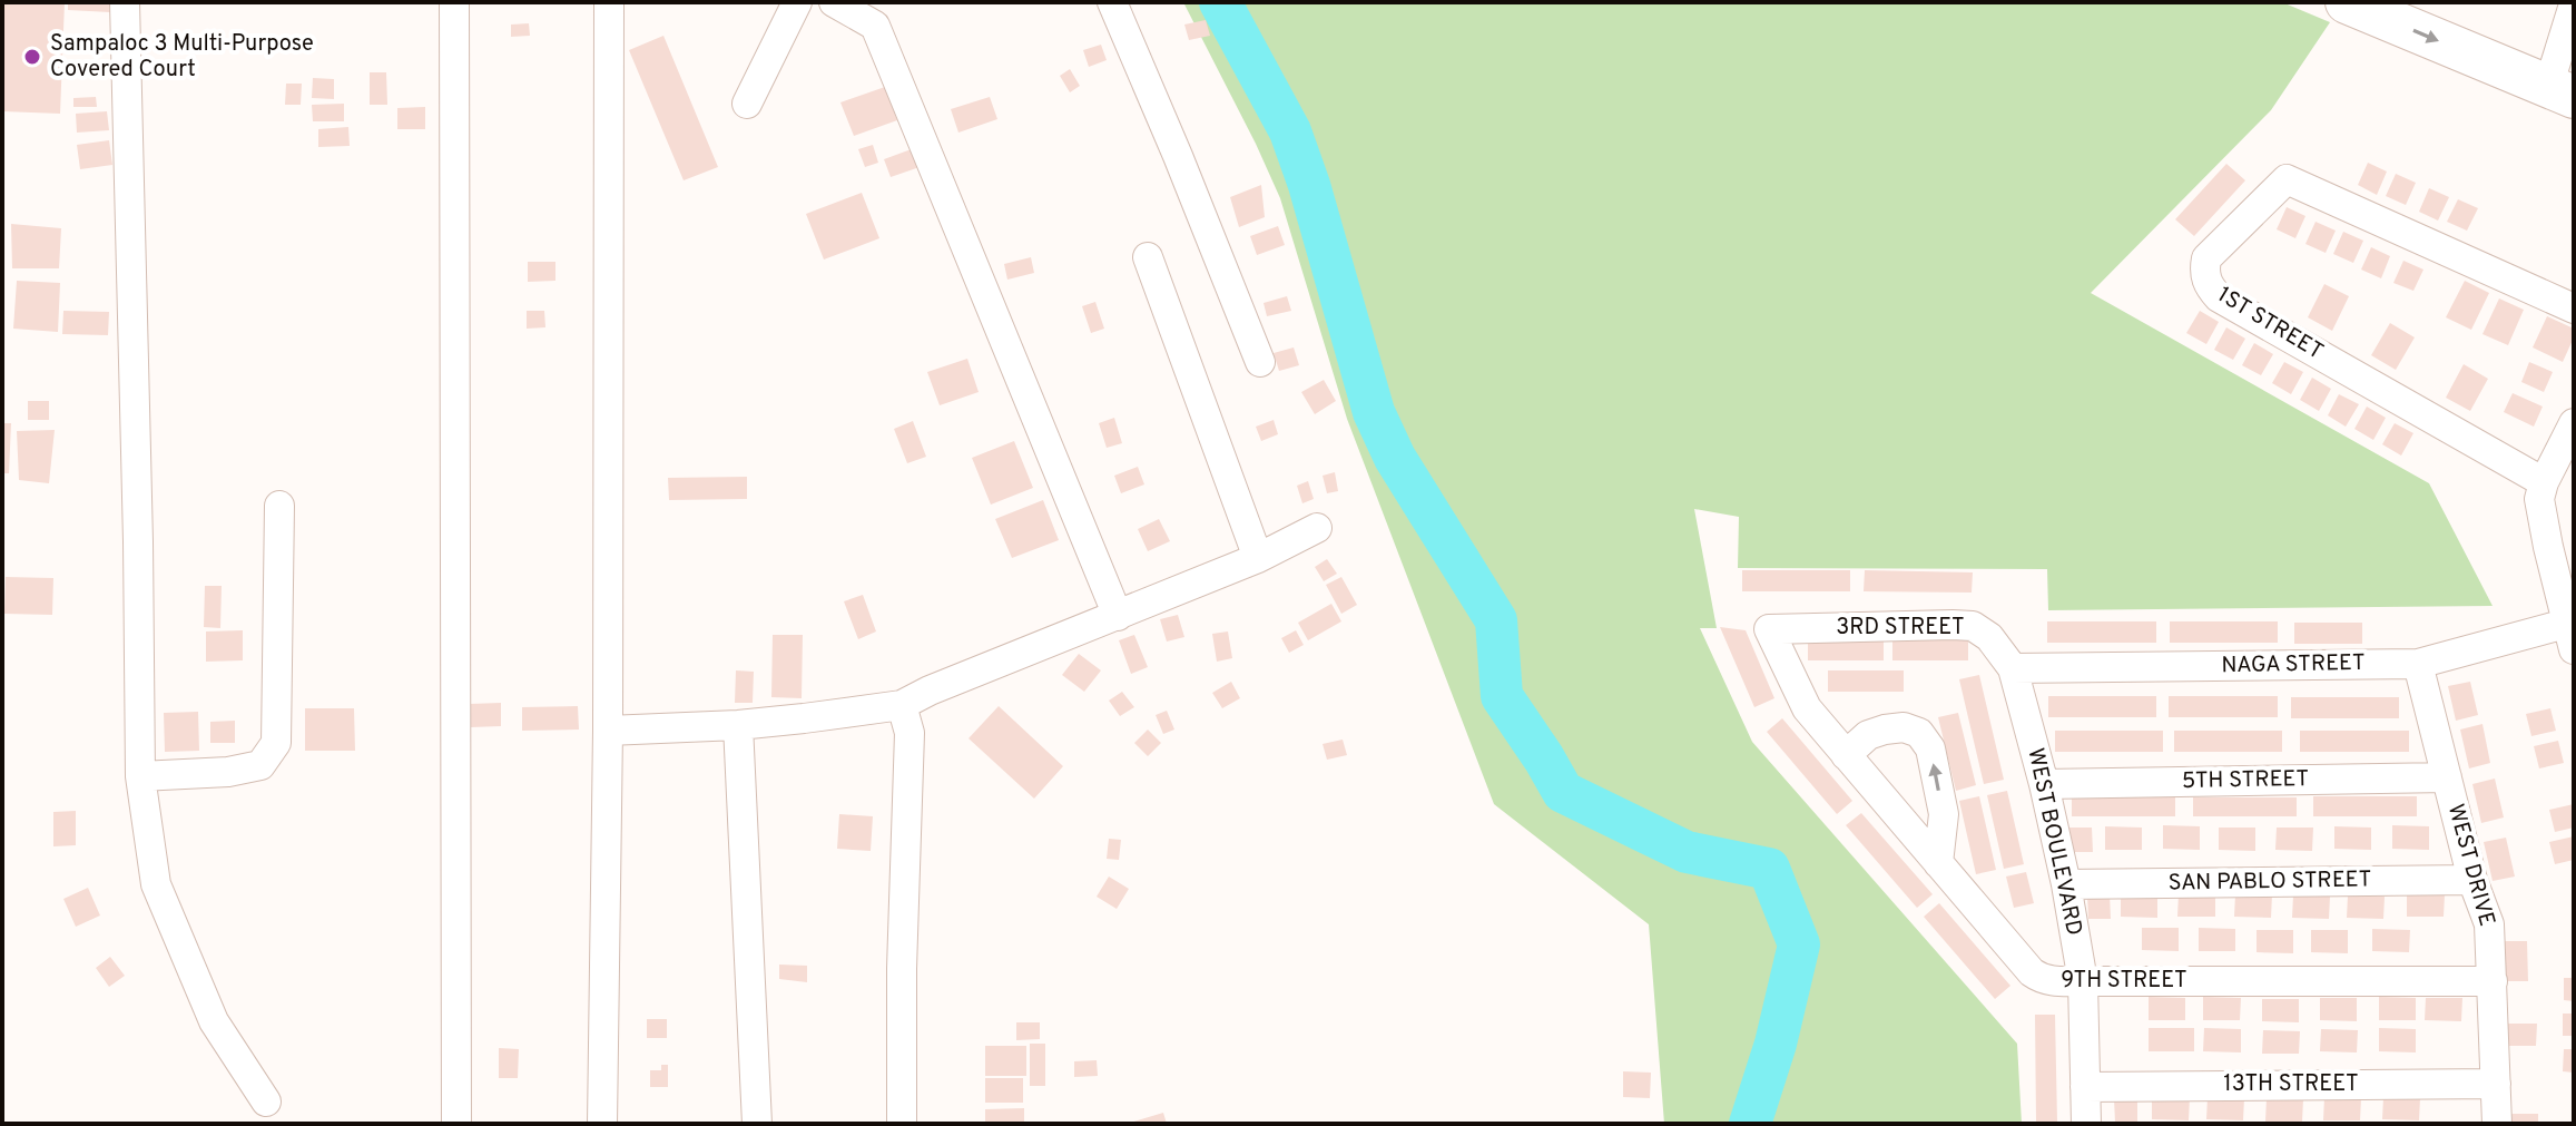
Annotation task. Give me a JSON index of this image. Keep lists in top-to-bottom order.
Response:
{
  "streets": {
    "street": [
      "1ST STREET",
      "3RD STREET",
      "NAGA STREET",
      "5TH STREET",
      "WEST BOULEVARD",
      "WEST DRIVE",
      "SAN PABLO STREET",
      "9TH STREET",
      "13TH STREET"
    ]
  },
  "crossings": [
    ["3RD STREET", "NAGA STREET"],
    ["3RD STREET", "WEST BOULEVARD"],
    ["3RD STREET", "9TH STREET"],
    ["NAGA STREET", "WEST BOULEVARD"],
    ["NAGA STREET", "WEST DRIVE"],
    ["5TH STREET", "WEST BOULEVARD"],
    ["5TH STREET", "WEST DRIVE"],
    ["WEST BOULEVARD", "SAN PABLO STREET"],
    ["WEST BOULEVARD", "9TH STREET"],
    ["WEST BOULEVARD", "13TH STREET"],
    ["WEST DRIVE", "SAN PABLO STREET"],
    ["WEST DRIVE", "9TH STREET"],
    ["WEST DRIVE", "13TH STREET"]
  ],
  "places": ["Sampaloc 3 Multi-Purpose Covered Court"]
}
